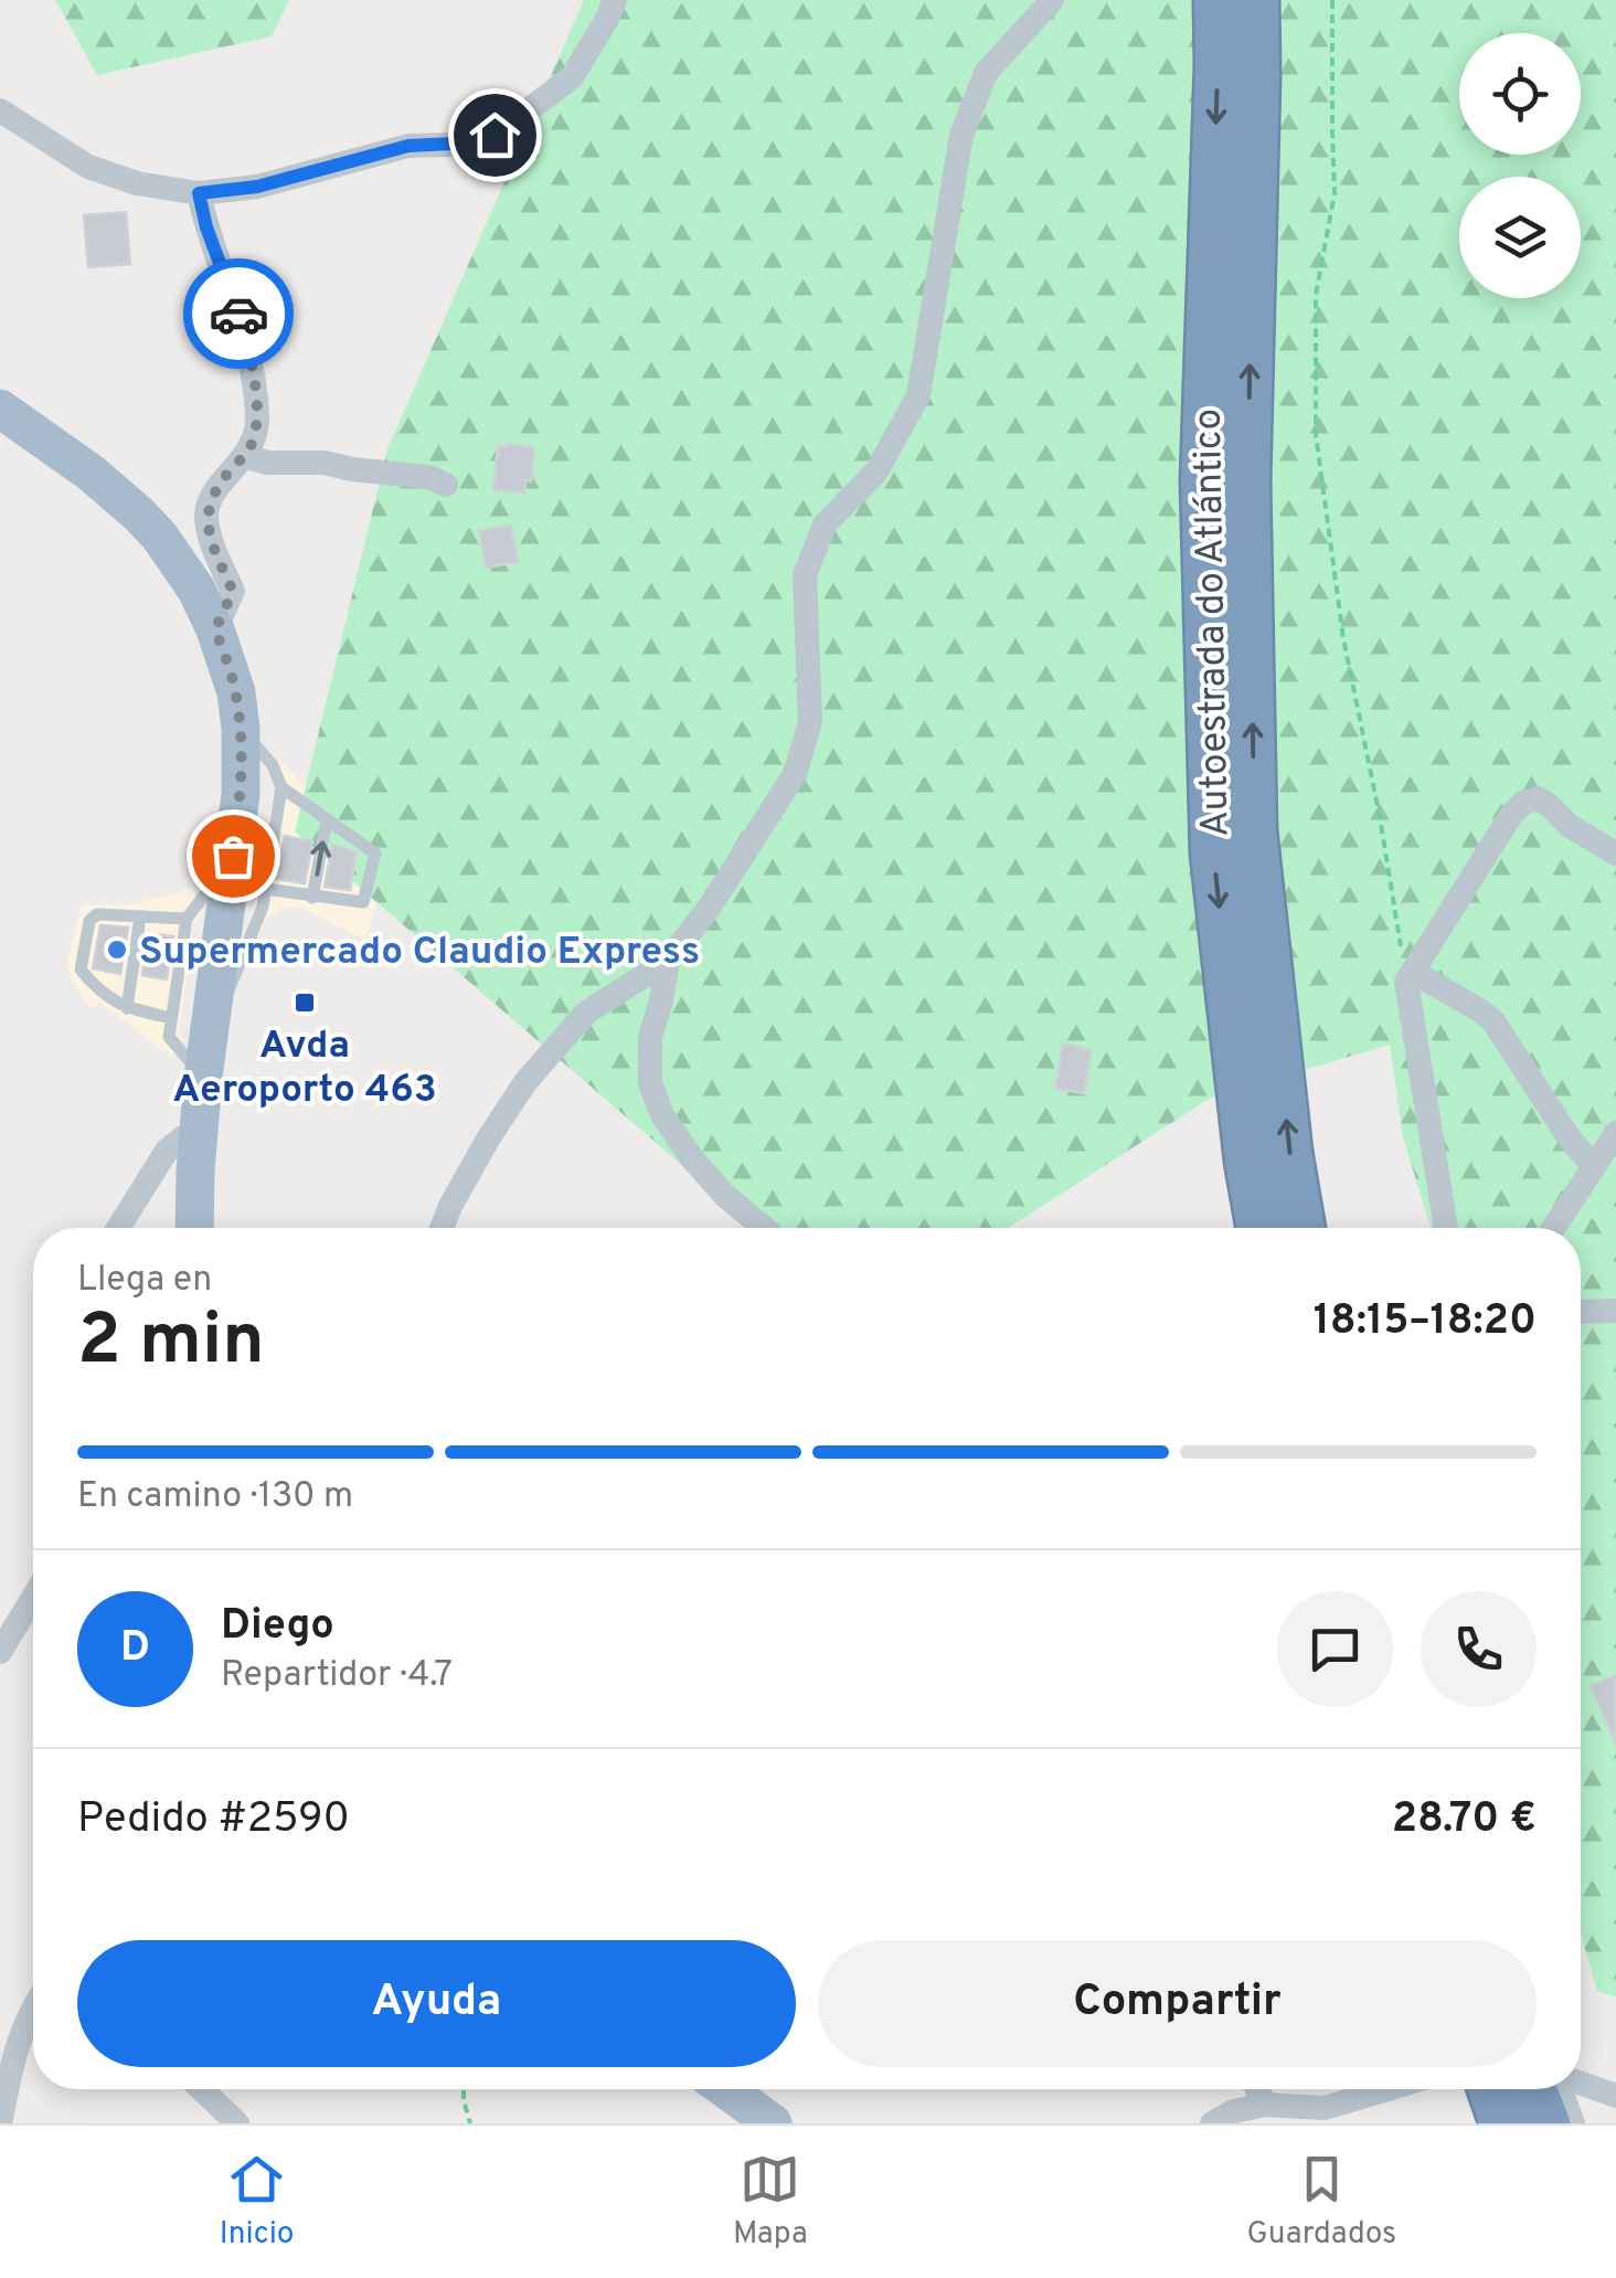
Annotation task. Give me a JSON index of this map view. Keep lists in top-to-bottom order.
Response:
{
  "streets": {
    "highway": ["Autoestrada do Atlántico"]
  },
  "places": {
    "other": ["Supermercado Claudio Express"],
    "transit": ["Avda Aeroporto 463"]
  },
  "page": {
    "heading": ["2 min", "Llega en", "18:15–18:20"],
    "panel": [
      "Diego",
      "Repartidor · 4.7",
      "Pedido #2590",
      "28.70 €"
    ],
    "bar": "En camino · 130 m",
    "round": "D",
    "buttons": ["Ayuda", "Compartir"],
    "tabs": ["Inicio", "Mapa", "Guardados"]
  }
}
